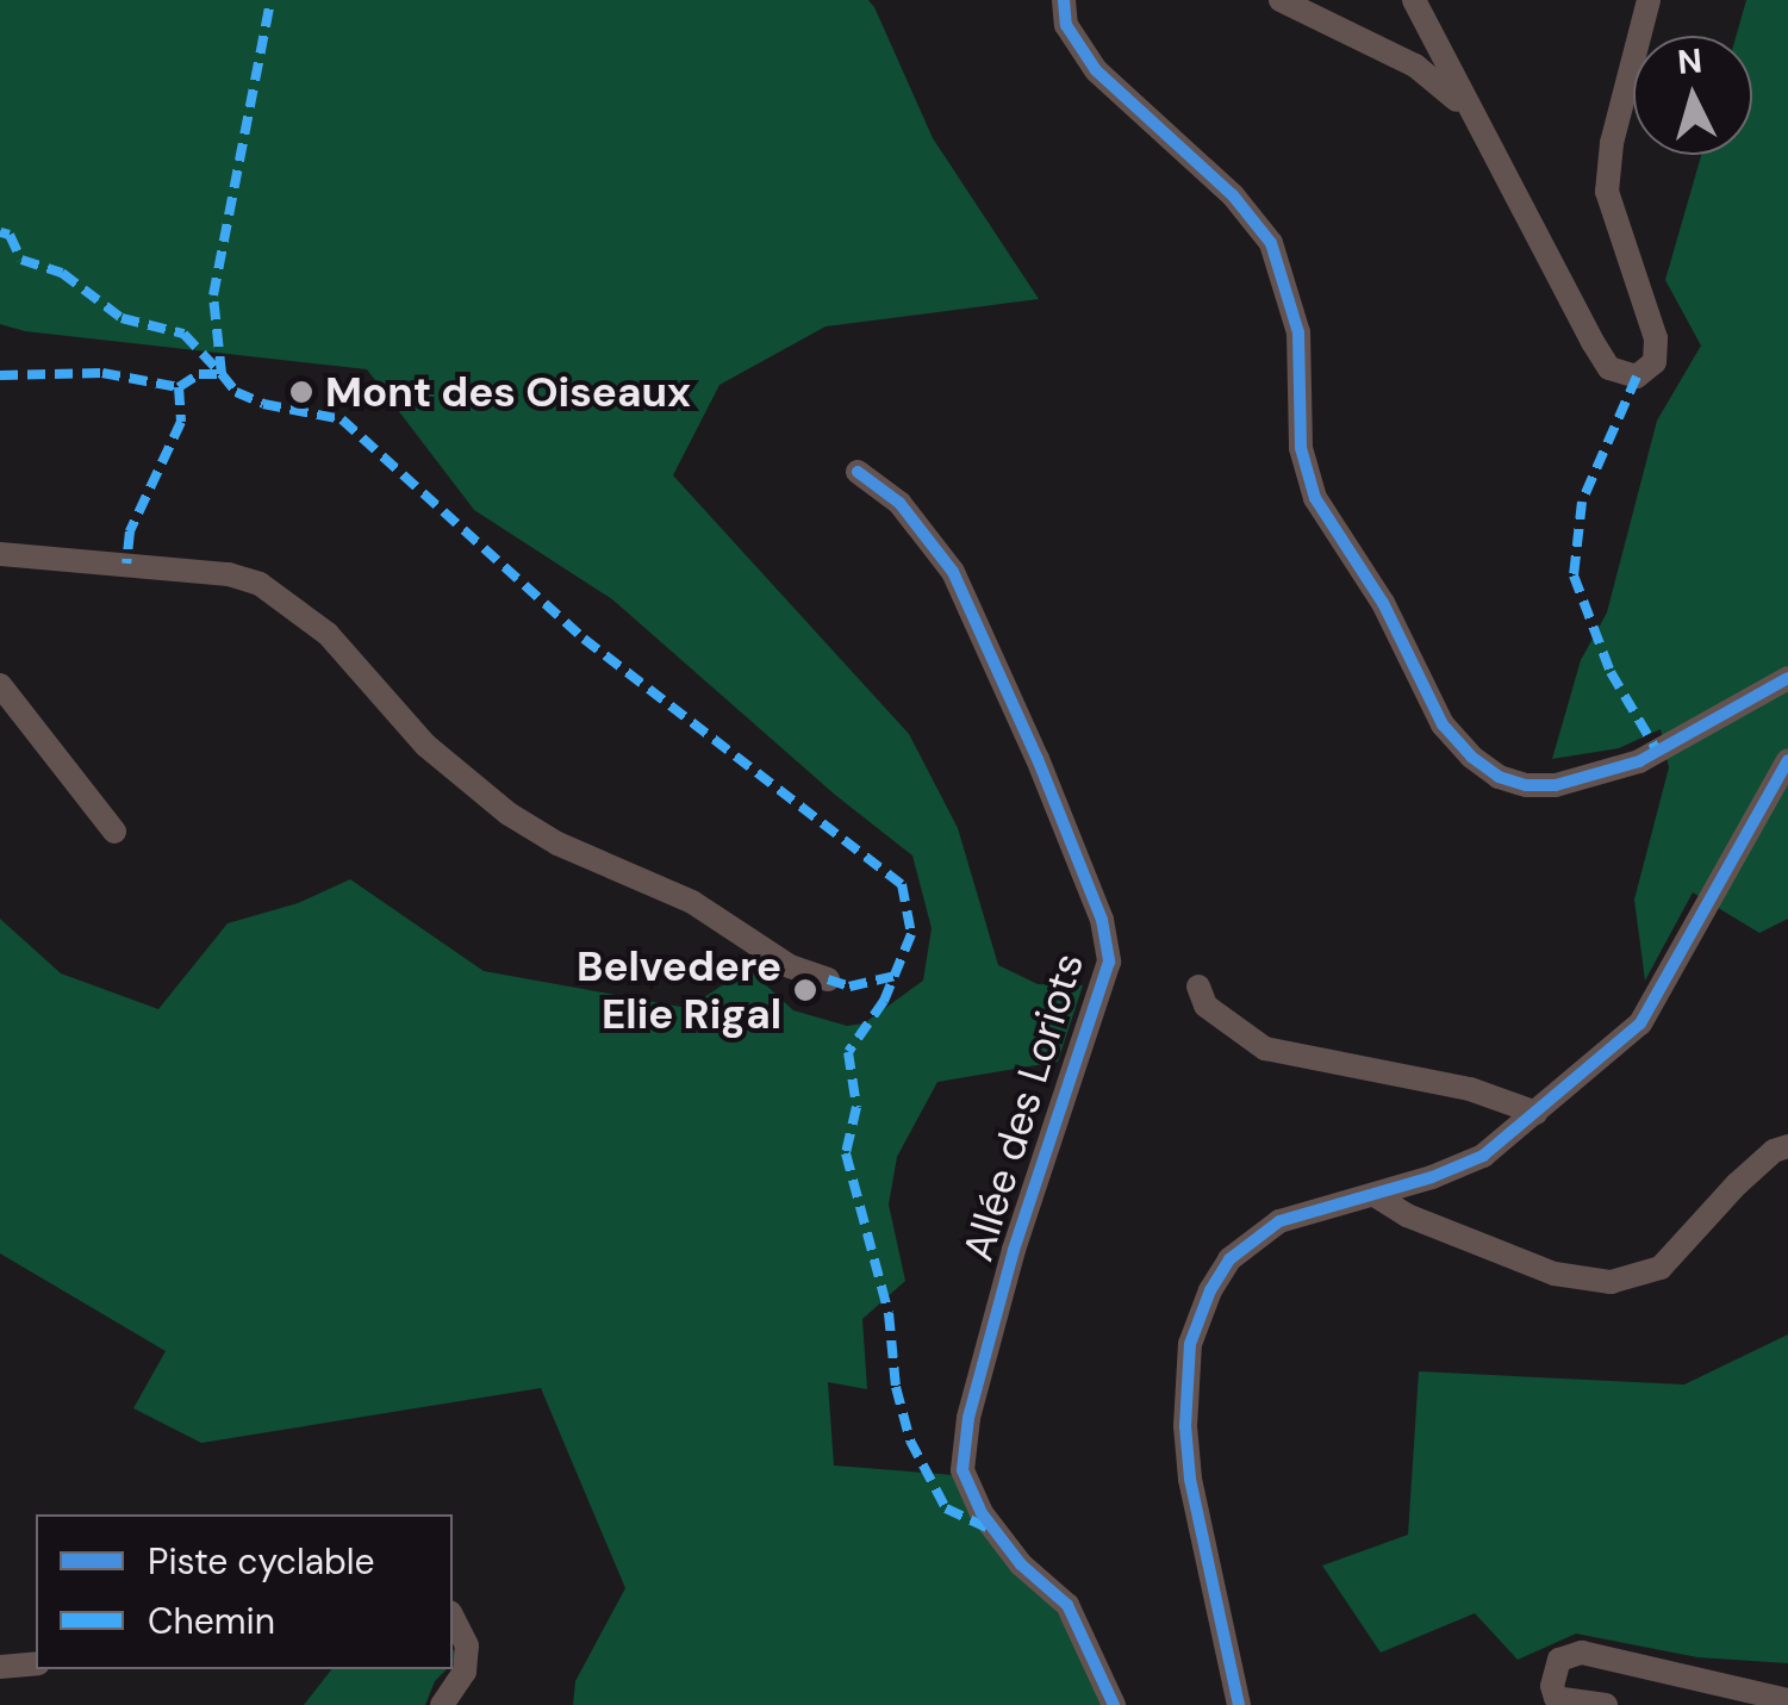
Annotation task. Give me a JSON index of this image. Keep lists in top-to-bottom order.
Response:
{
  "streets": {
    "street": ["Allée des Loriots"]
  },
  "places": ["Mont des Oiseaux", "Belvedere Elie Rigal"],
  "legend": ["Piste cyclable", "Chemin"],
  "north": "top"
}
